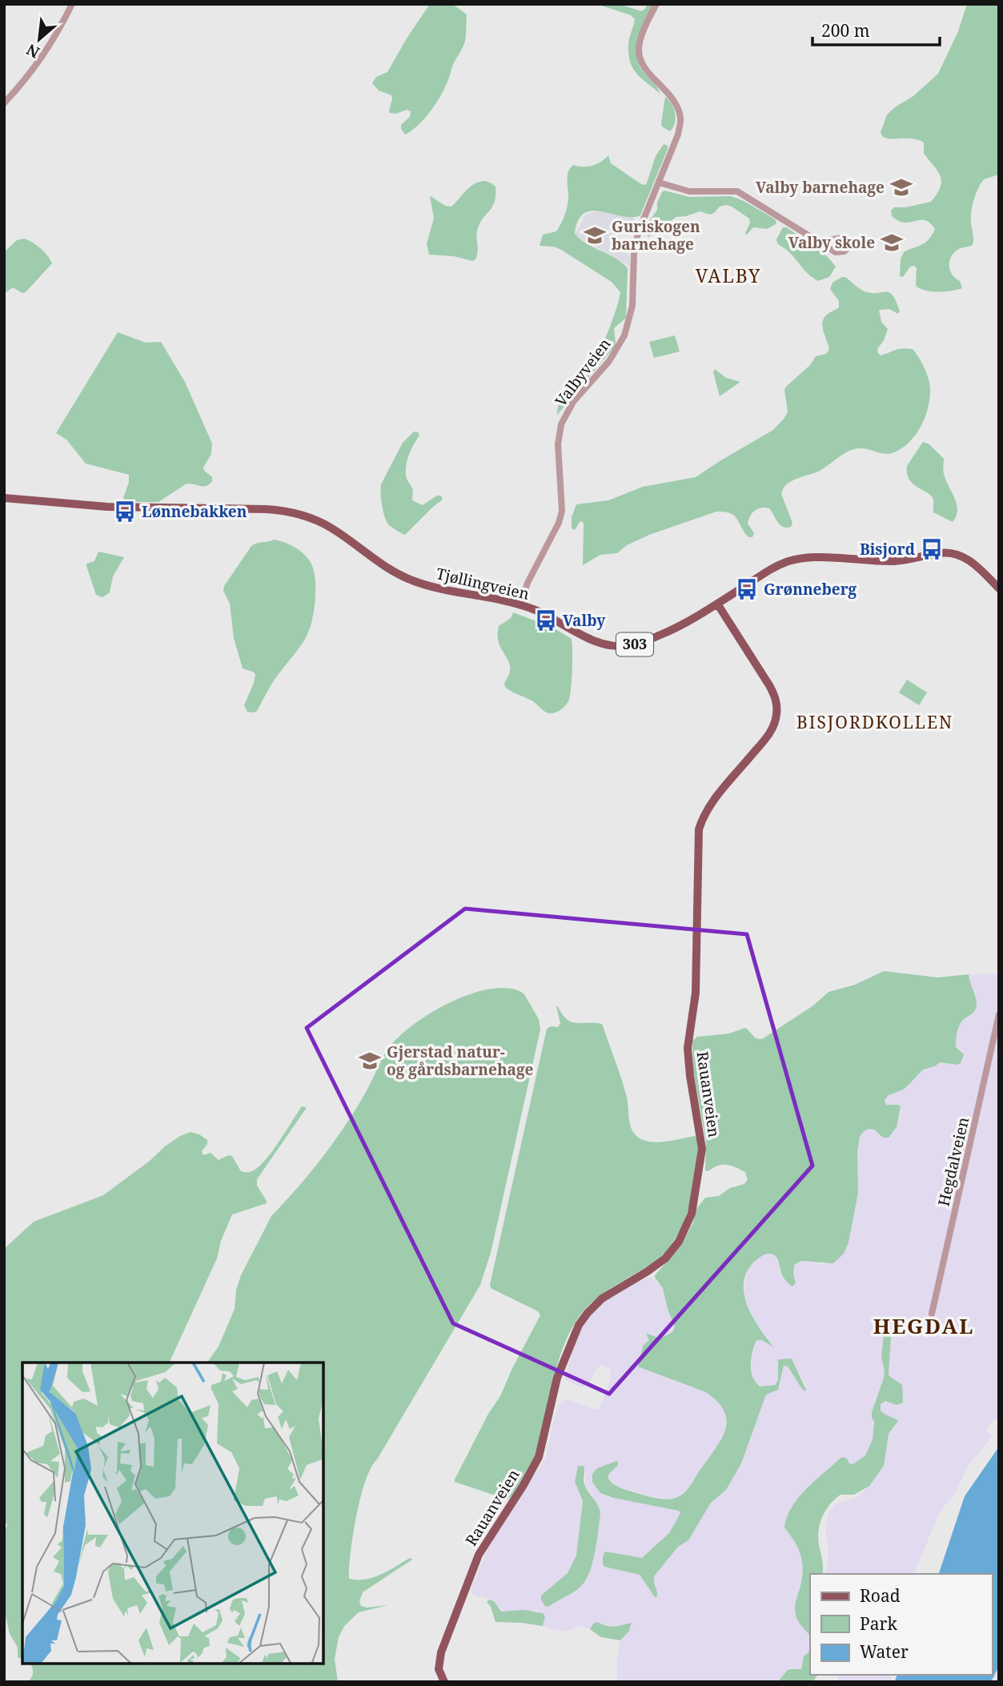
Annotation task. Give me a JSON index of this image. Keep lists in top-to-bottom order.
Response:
{
  "streets": {
    "main road": ["Tjøllingveien", "303", "Rauanveien"],
    "street": ["Valbyveien", "Hegdalveien"]
  },
  "crossings": [
    ["Valbyveien", "Tjøllingveien"],
    ["Tjøllingveien", "Rauanveien"]
  ],
  "districts": ["VALBY", "BISJORDKOLLEN", "HEGDAL"],
  "places": {
    "school or university": [
      "Valby barnehage",
      "Guriskogen barnehage",
      "Valby skole",
      "Gjerstad natur- og gårdsbarnehage"
    ],
    "bus stop": [
      "Lønnebakken",
      "Bisjord",
      "Grønneberg",
      "Valby"
    ]
  },
  "legend": ["Road", "Park", "Water"],
  "scale_bar": "200 m",
  "north": "bottom left"
}
